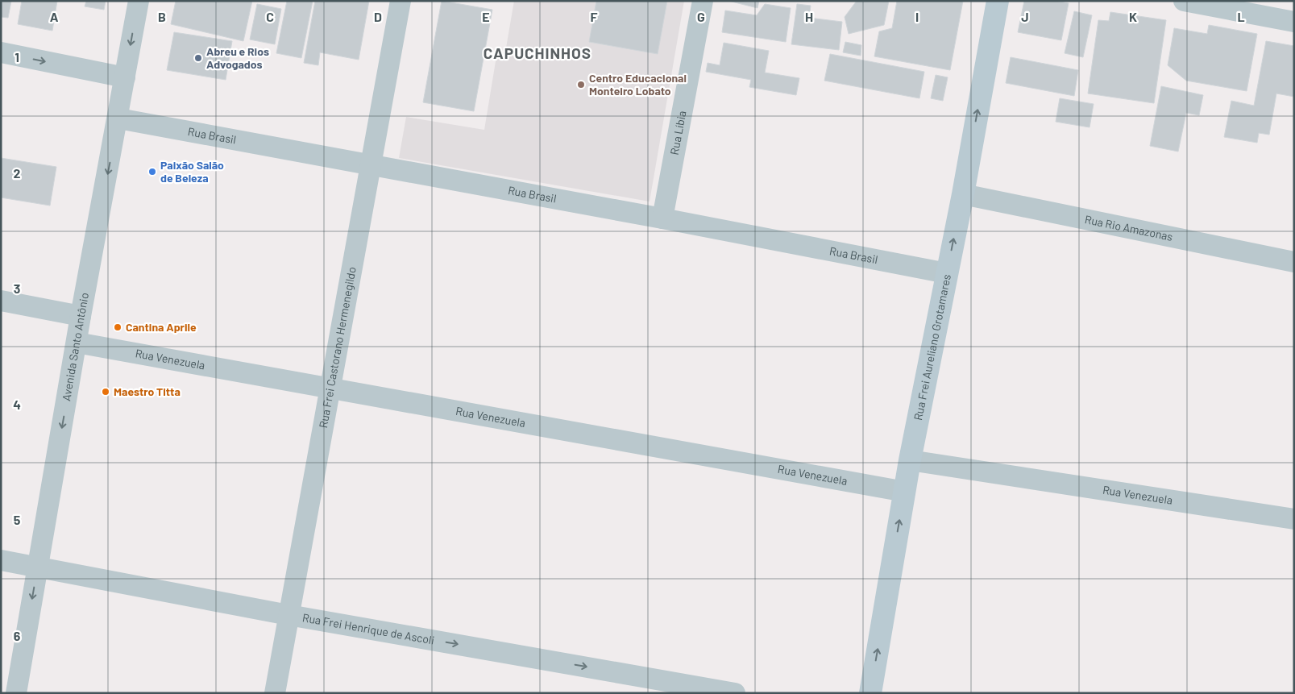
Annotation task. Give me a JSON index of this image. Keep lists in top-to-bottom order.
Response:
{
  "streets": {
    "street": [
      "Rua Líbia",
      "Rua Brasil",
      "Rua Rio Amazonas",
      "Avenida Santo Antônio",
      "Rua Frei Castorano Hermenegildo",
      "Rua Frei Aureliano Grotamares",
      "Rua Venezuela",
      "Rua Frei Henrique de Ascoli"
    ]
  },
  "crossings": [
    ["Rua Líbia", "Rua Brasil"],
    ["Rua Brasil", "Avenida Santo Antônio"],
    ["Rua Brasil", "Rua Frei Castorano Hermenegildo"],
    ["Rua Brasil", "Rua Frei Aureliano Grotamares"],
    ["Rua Rio Amazonas", "Rua Frei Aureliano Grotamares"],
    ["Avenida Santo Antônio", "Rua Venezuela"],
    ["Avenida Santo Antônio", "Rua Frei Henrique de Ascoli"],
    ["Rua Frei Castorano Hermenegildo", "Rua Venezuela"],
    ["Rua Frei Castorano Hermenegildo", "Rua Frei Henrique de Ascoli"],
    ["Rua Frei Aureliano Grotamares", "Rua Venezuela"]
  ],
  "one_way": ["Avenida Santo Antônio", "Rua Frei Aureliano Grotamares", "Rua Frei Henrique de Ascoli"],
  "districts": ["CAPUCHINHOS"],
  "places": [
    "Abreu e Rios Advogados",
    "Centro Educacional Monteiro Lobato",
    "Paixão Salão de Beleza",
    "Cantina Aprile",
    "Maestro Titta"
  ],
  "grid": {
    "columns": [
      "A",
      "B",
      "C",
      "D",
      "E",
      "F",
      "G",
      "H",
      "I",
      "J",
      "K",
      "L"
    ],
    "rows": [
      "1",
      "2",
      "3",
      "4",
      "5",
      "6"
    ]
  }
}
